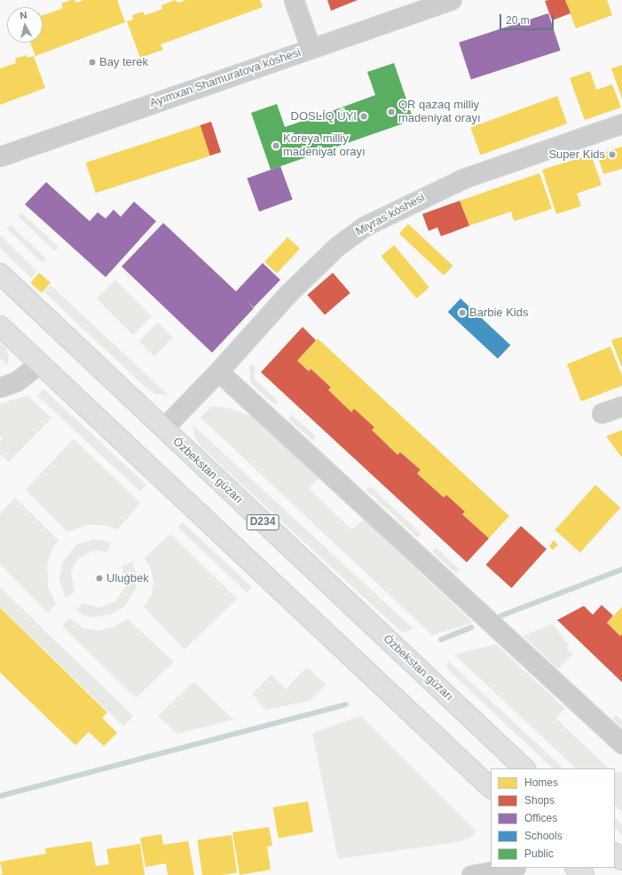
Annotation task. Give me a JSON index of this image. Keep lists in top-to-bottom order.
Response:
{
  "streets": {
    "main road": ["Ózbekstan gúzarı", "D234"],
    "street": ["Ayımxan Shamuratova kóshesi", "Miyras kóshesi"]
  },
  "crossings": [
    ["Miyras kóshesi", "Ózbekstan gúzarı"]
  ],
  "places": [
    "Bay terek",
    "QR qazaq milliy madeniyat orayı",
    "DOSLÍQ ÚYI",
    "Koreya milliy madeniyat orayı",
    "Super Kids",
    "Barbie Kids",
    "Uluǵbek"
  ],
  "legend": [
    "Homes",
    "Shops",
    "Offices",
    "Schools",
    "Public"
  ],
  "scale_bar": "20 m",
  "north": "top"
}
